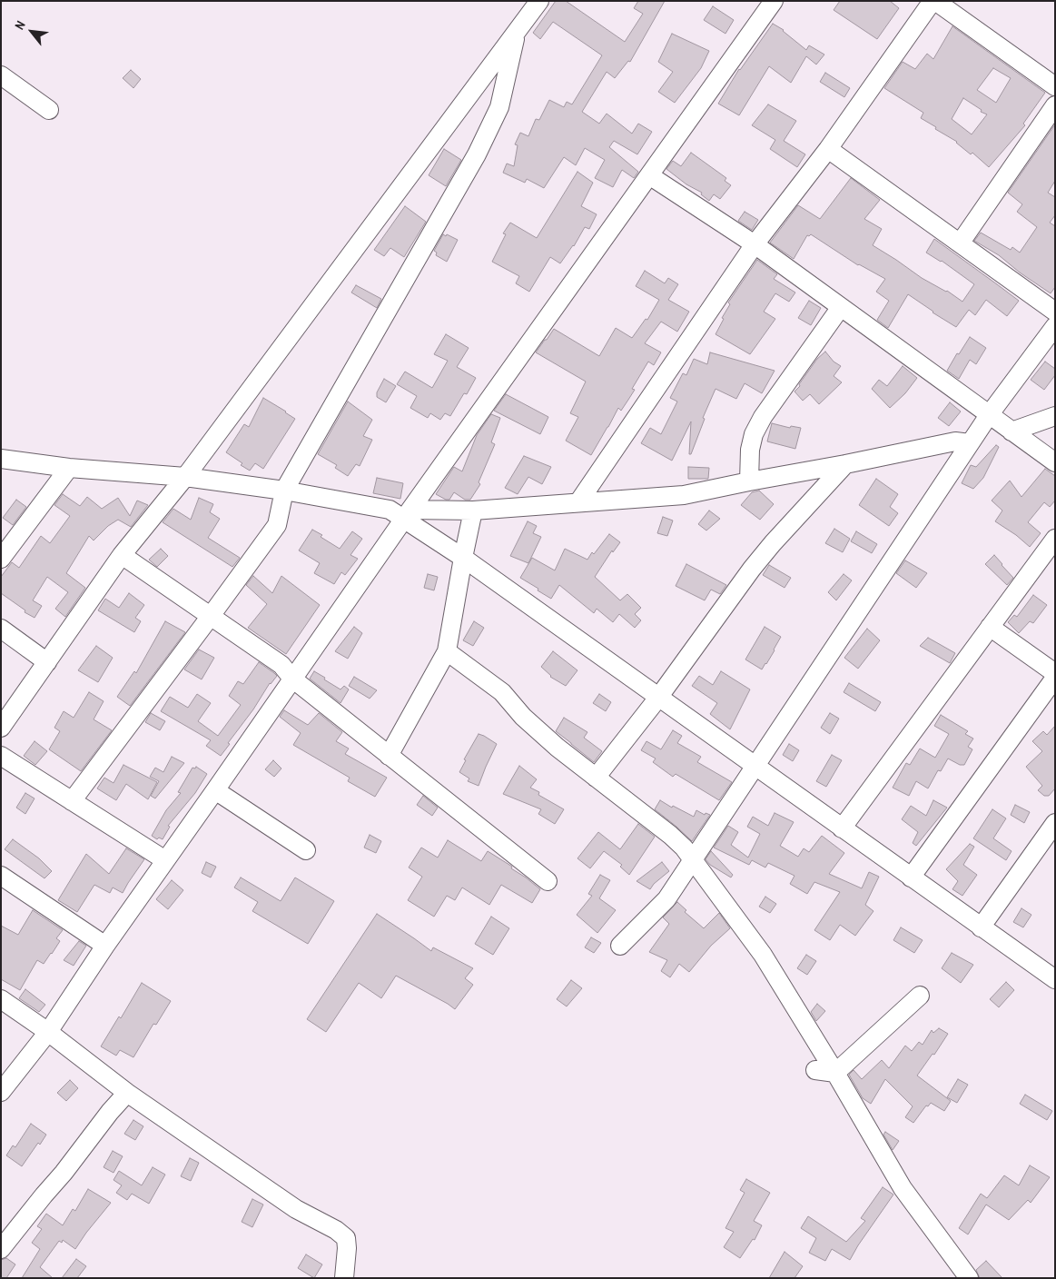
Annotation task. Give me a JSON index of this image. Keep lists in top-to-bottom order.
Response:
{
  "north": "top left"
}
